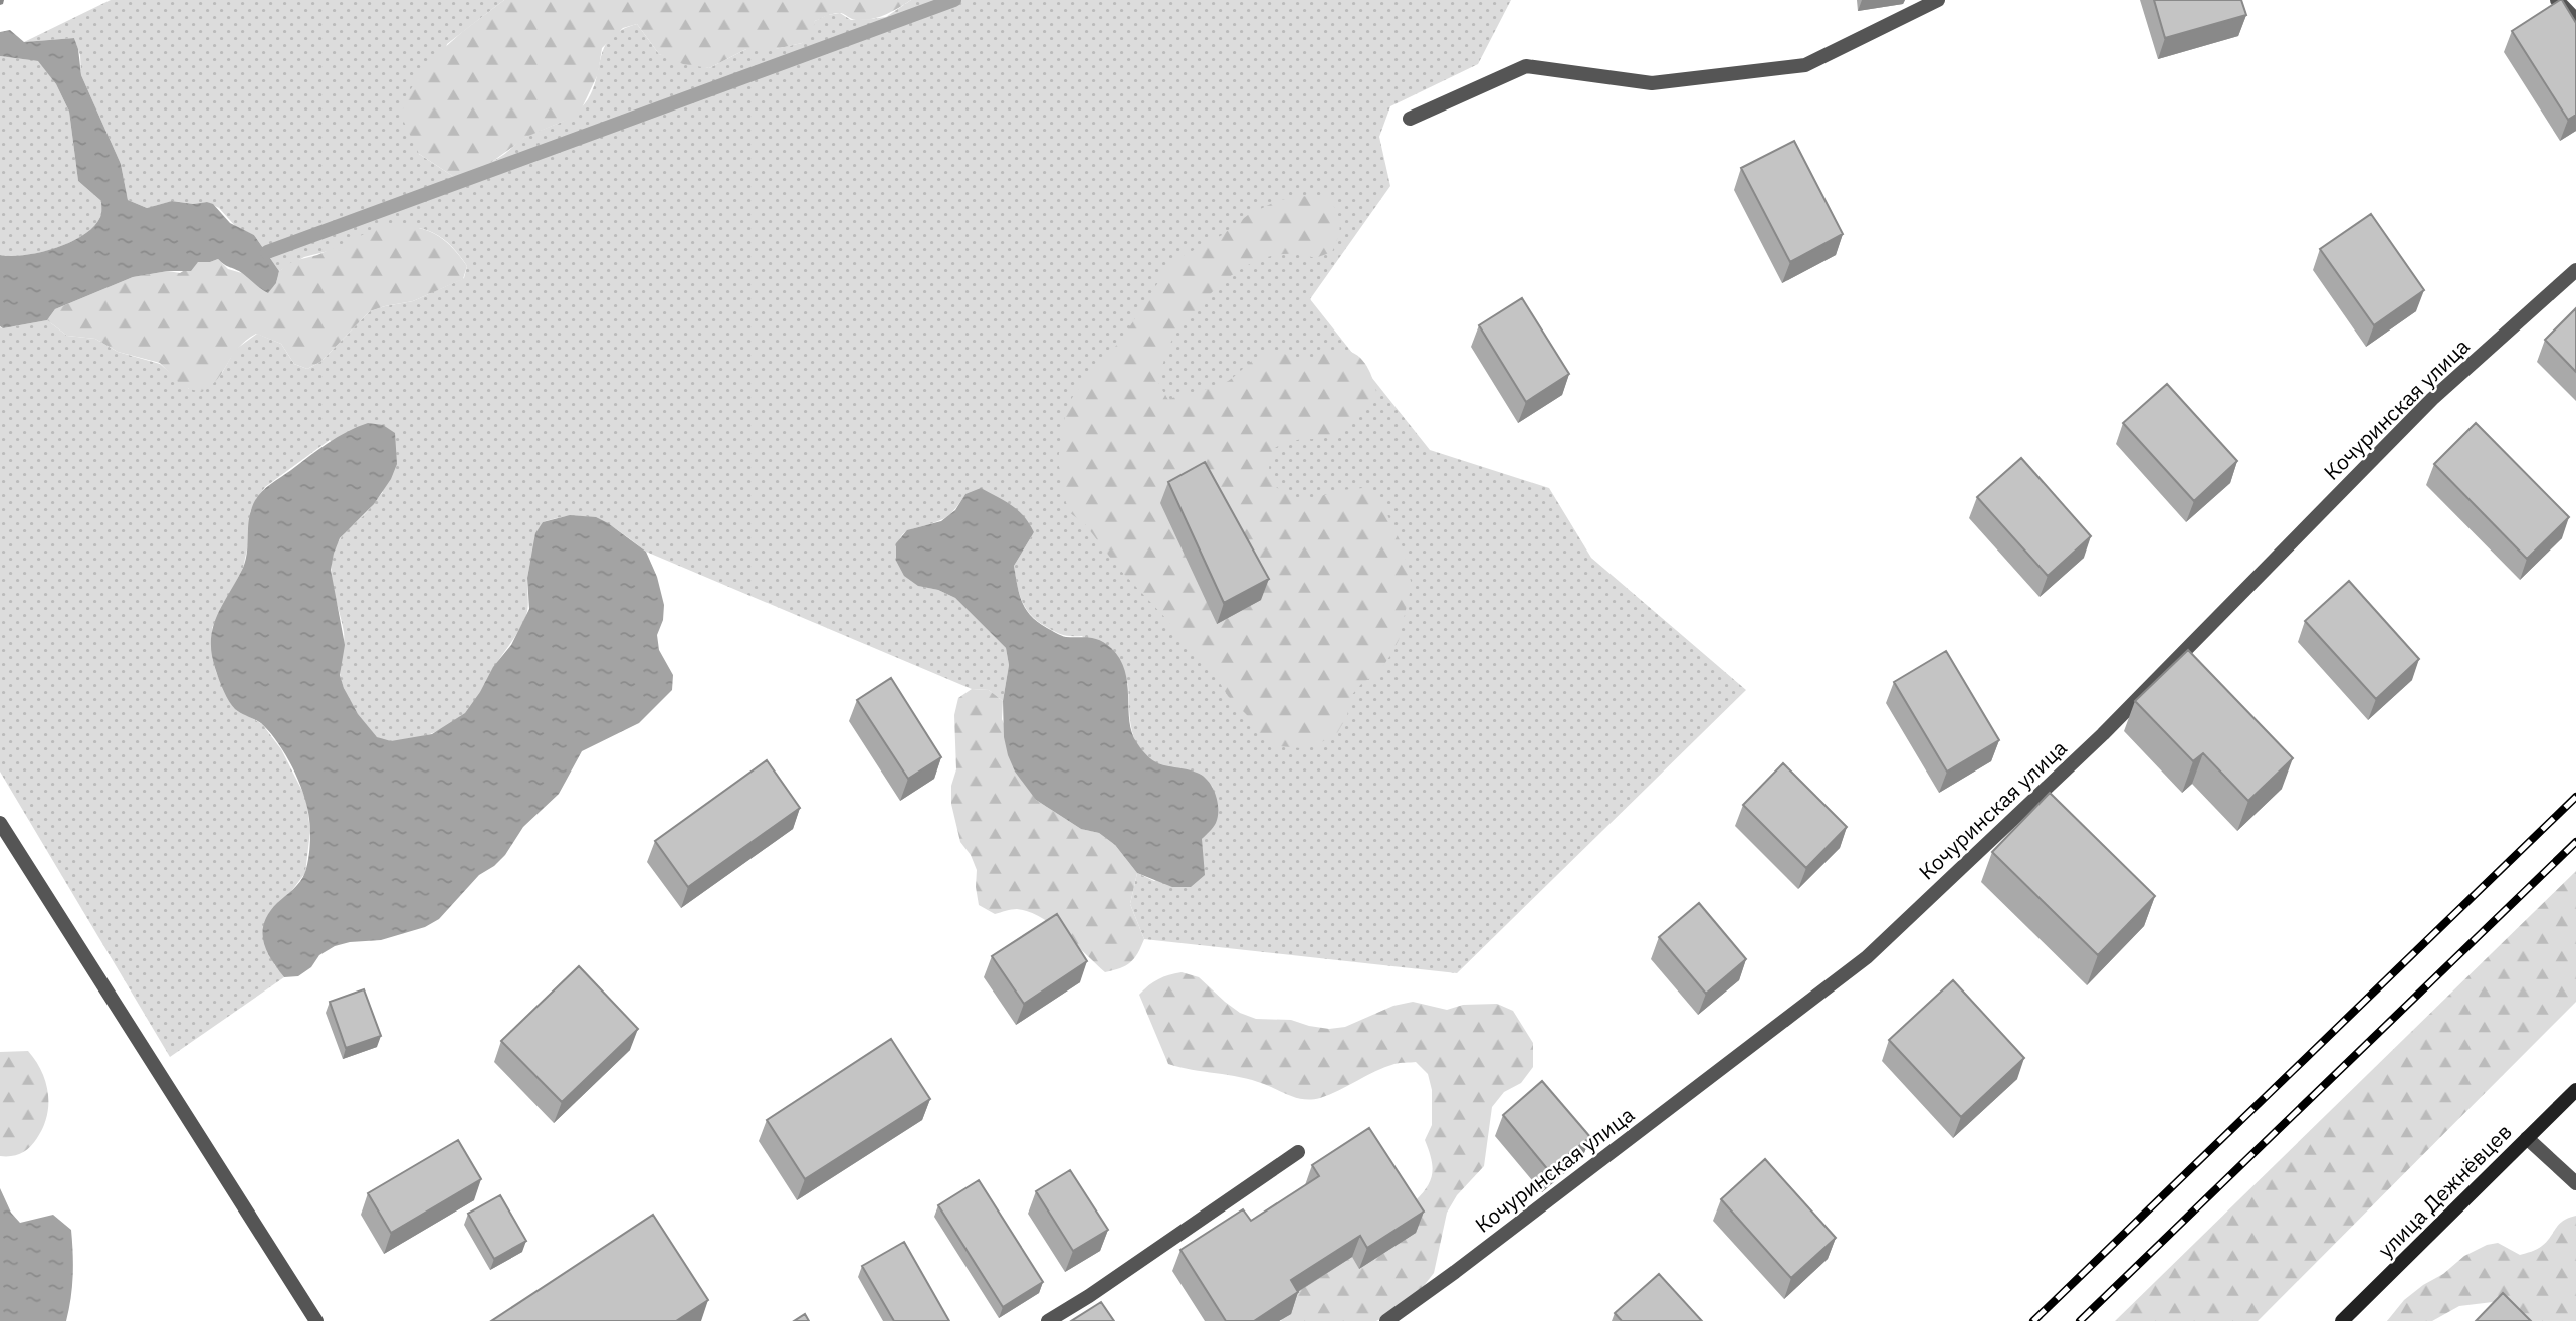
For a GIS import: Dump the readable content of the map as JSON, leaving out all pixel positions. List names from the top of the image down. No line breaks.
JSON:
{"streets":{"main road":["улица Дежнёвцев"],"street":["Кочуринская улица"]}}
